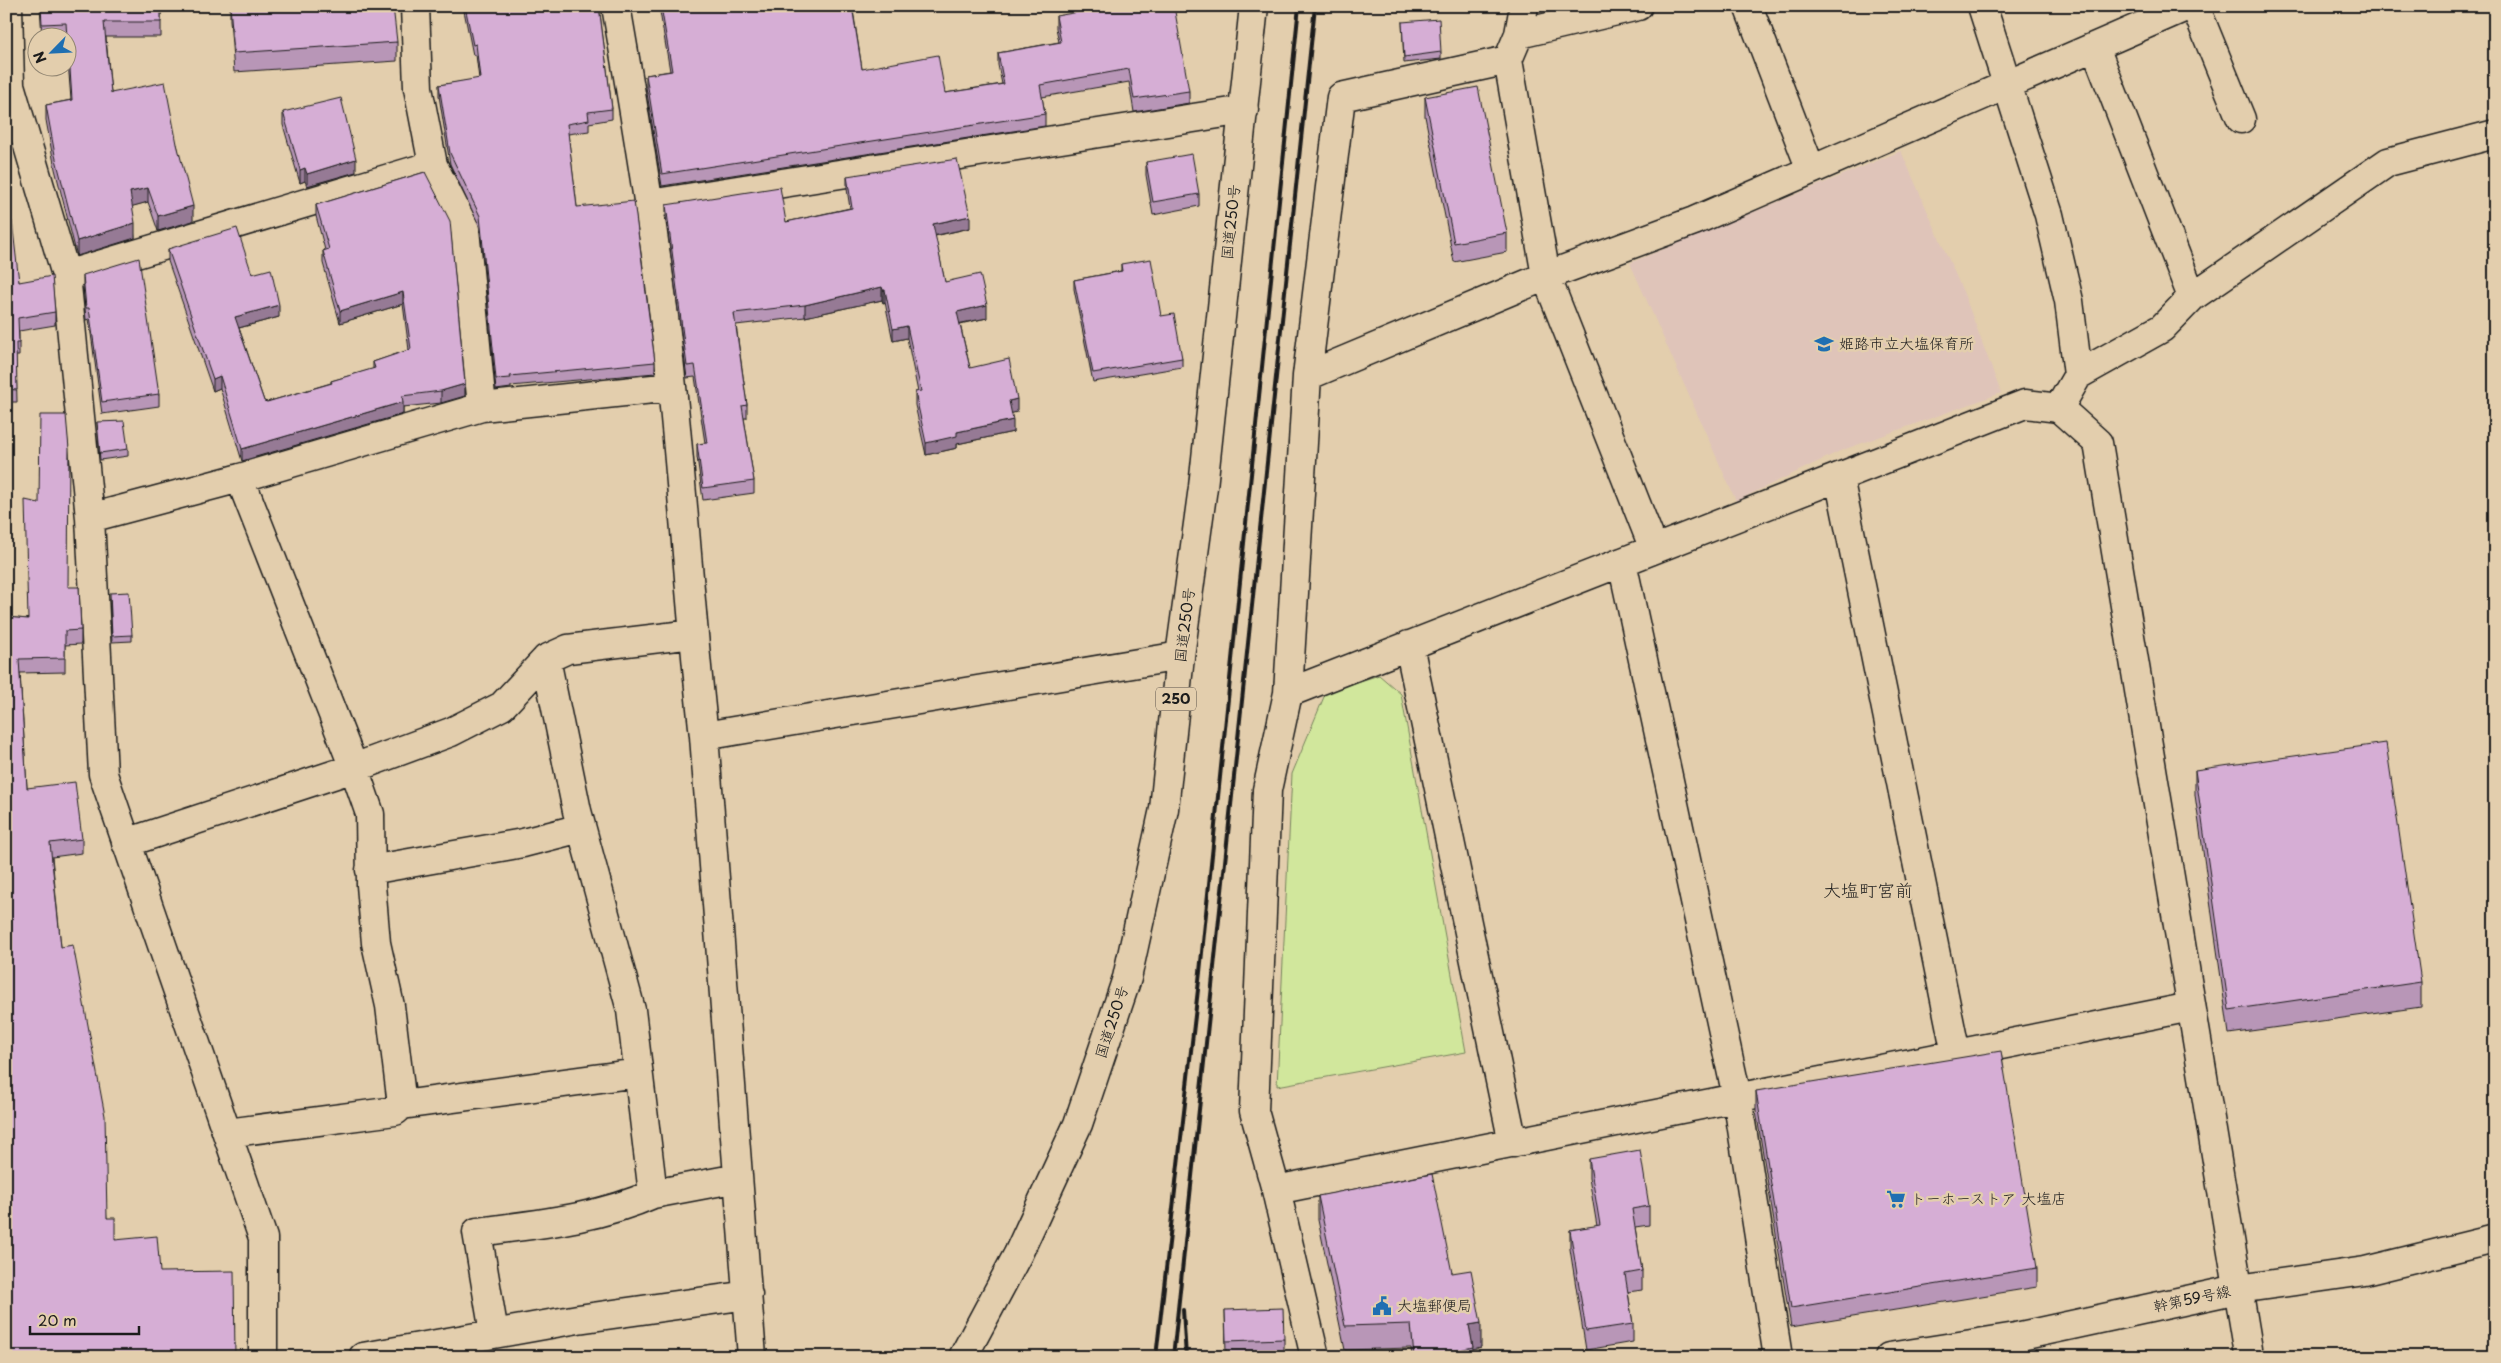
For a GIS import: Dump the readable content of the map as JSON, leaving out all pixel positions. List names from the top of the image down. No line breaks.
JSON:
{"streets":{"main road":["国道250号","250","幹第59号線"]},"districts":["大塩町宮前"],"places":{"school or university":["姫路市立大塩保育所"],"supermarket":["トーホーストア 大塩店"],"public building":["大塩郵便局"]},"scale_bar":"20 m","north":"bottom left"}
